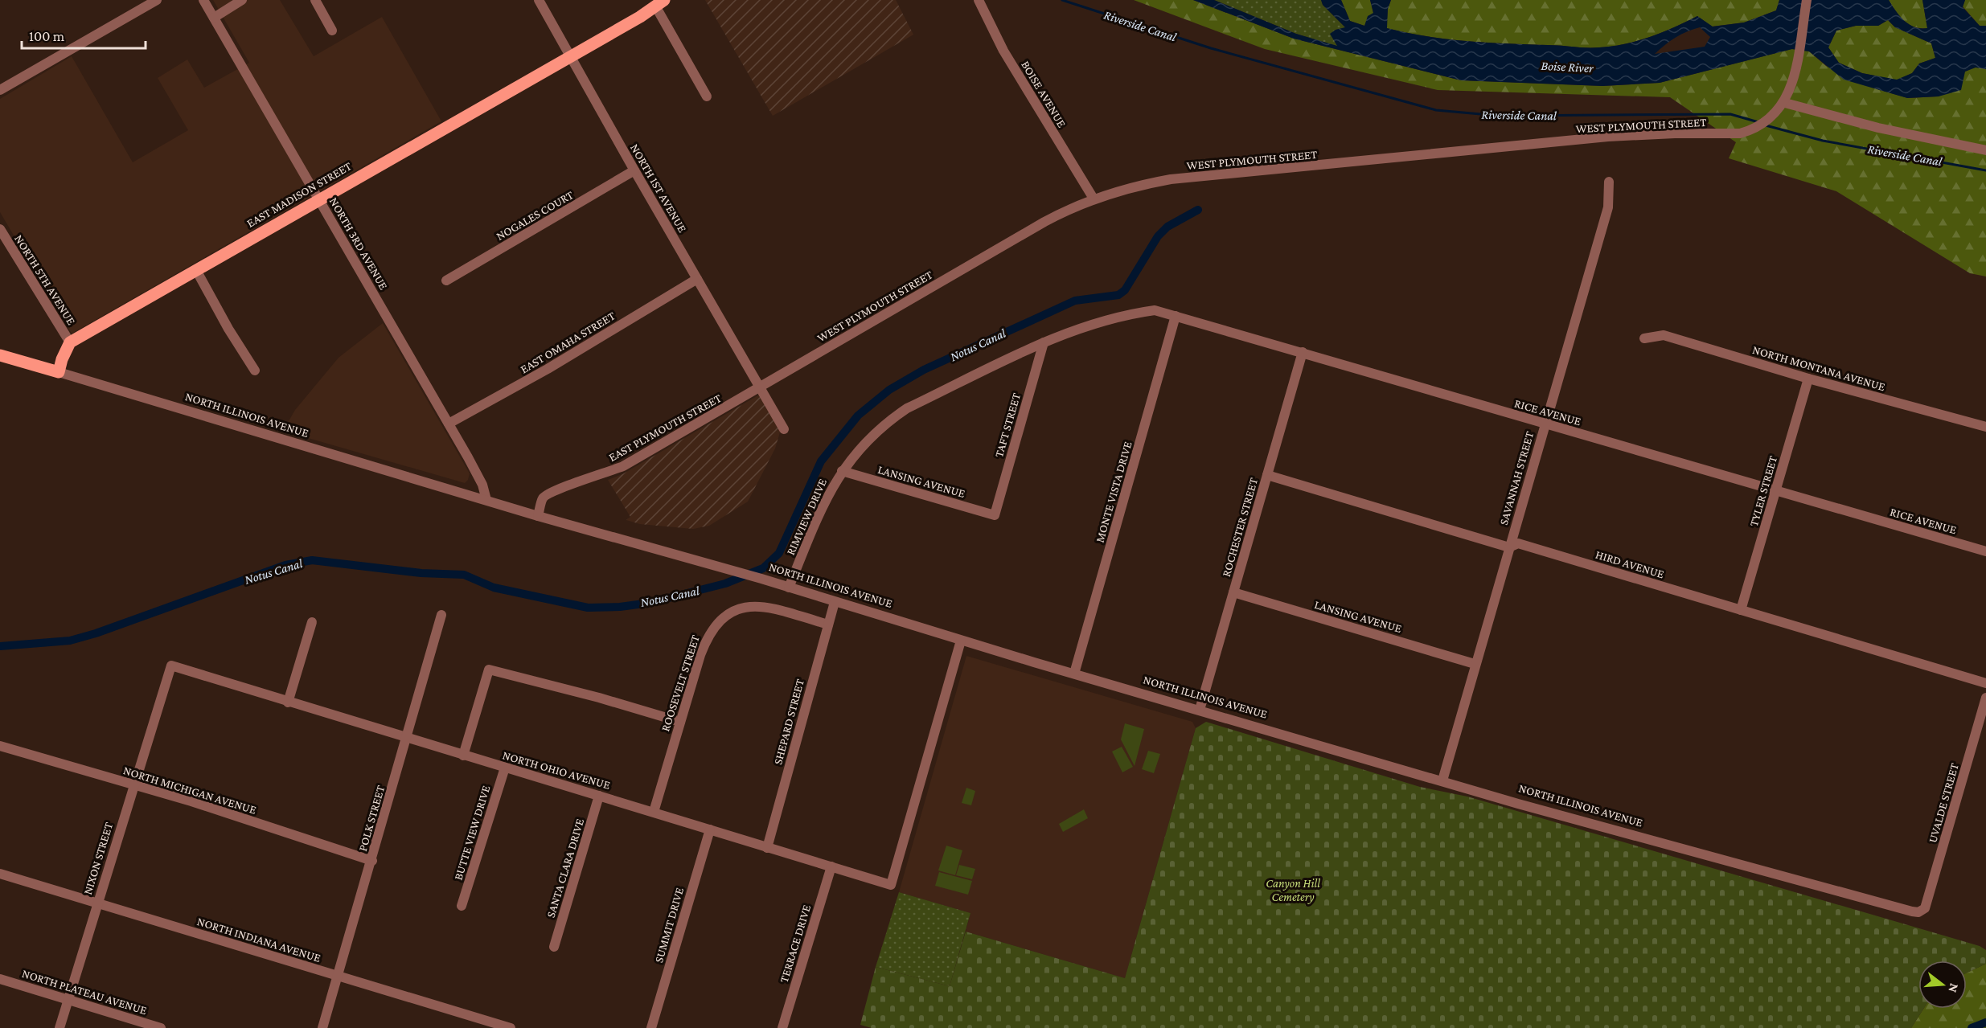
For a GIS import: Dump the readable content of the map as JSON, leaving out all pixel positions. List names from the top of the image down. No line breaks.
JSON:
{"streets":{"main road":["EAST MADISON STREET","NORTH ILLINOIS AVENUE"],"street":["BOISE AVENUE","WEST PLYMOUTH STREET","NORTH 1ST AVENUE","NOGALES COURT","NORTH 3RD AVENUE","NORTH 5TH AVENUE","EAST OMAHA STREET","NORTH MONTANA AVENUE","RICE AVENUE","TAFT STREET","EAST PLYMOUTH STREET","SAVANNAH STREET","LANSING AVENUE","TYLER STREET","MONTE VISTA DRIVE","RIMVIEW DRIVE","ROCHESTER STREET","HIRD AVENUE","ROOSEVELT STREET","SHEPARD STREET","NORTH OHIO AVENUE","NORTH MICHIGAN AVENUE","UVALDE STREET","POLK STREET","BUTTE VIEW DRIVE","NIXON STREET","SANTA CLARA DRIVE","SUMMIT DRIVE","NORTH INDIANA AVENUE","TERRACE DRIVE","NORTH PLATEAU AVENUE"]},"crossings":[["BOISE AVENUE","WEST PLYMOUTH STREET"],["WEST PLYMOUTH STREET","NORTH 1ST AVENUE"],["WEST PLYMOUTH STREET","EAST PLYMOUTH STREET"],["NORTH 1ST AVENUE","EAST MADISON STREET"],["NORTH 1ST AVENUE","NOGALES COURT"],["NORTH 1ST AVENUE","EAST OMAHA STREET"],["NORTH 1ST AVENUE","EAST PLYMOUTH STREET"],["EAST MADISON STREET","NORTH 3RD AVENUE"],["EAST MADISON STREET","NORTH 5TH AVENUE"],["NORTH 3RD AVENUE","EAST OMAHA STREET"],["NORTH MONTANA AVENUE","TYLER STREET"],["RICE AVENUE","SAVANNAH STREET"],["RICE AVENUE","TYLER STREET"],["RICE AVENUE","MONTE VISTA DRIVE"],["RICE AVENUE","RIMVIEW DRIVE"],["RICE AVENUE","ROCHESTER STREET"],["NORTH ILLINOIS AVENUE","EAST PLYMOUTH STREET"],["NORTH ILLINOIS AVENUE","SAVANNAH STREET"],["NORTH ILLINOIS AVENUE","MONTE VISTA DRIVE"],["NORTH ILLINOIS AVENUE","RIMVIEW DRIVE"],["NORTH ILLINOIS AVENUE","ROCHESTER STREET"],["NORTH ILLINOIS AVENUE","SHEPARD STREET"],["NORTH ILLINOIS AVENUE","NORTH OHIO AVENUE"],["NORTH ILLINOIS AVENUE","UVALDE STREET"],["TAFT STREET","LANSING AVENUE"],["TAFT STREET","RIMVIEW DRIVE"],["SAVANNAH STREET","LANSING AVENUE"],["SAVANNAH STREET","HIRD AVENUE"],["LANSING AVENUE","RIMVIEW DRIVE"],["LANSING AVENUE","ROCHESTER STREET"],["TYLER STREET","HIRD AVENUE"],["ROCHESTER STREET","HIRD AVENUE"],["ROOSEVELT STREET","SHEPARD STREET"],["ROOSEVELT STREET","NORTH OHIO AVENUE"],["SHEPARD STREET","NORTH OHIO AVENUE"],["NORTH OHIO AVENUE","POLK STREET"],["NORTH OHIO AVENUE","BUTTE VIEW DRIVE"],["NORTH OHIO AVENUE","NIXON STREET"],["NORTH OHIO AVENUE","SANTA CLARA DRIVE"],["NORTH OHIO AVENUE","SUMMIT DRIVE"],["NORTH OHIO AVENUE","TERRACE DRIVE"],["NORTH MICHIGAN AVENUE","POLK STREET"],["NORTH MICHIGAN AVENUE","NIXON STREET"],["POLK STREET","NORTH INDIANA AVENUE"],["NIXON STREET","NORTH INDIANA AVENUE"],["NIXON STREET","NORTH PLATEAU AVENUE"]],"water":["Riverside Canal","Boise River","Notus Canal"],"parks":["Canyon Hill Cemetery"],"scale_bar":"100 m","north":"right"}
